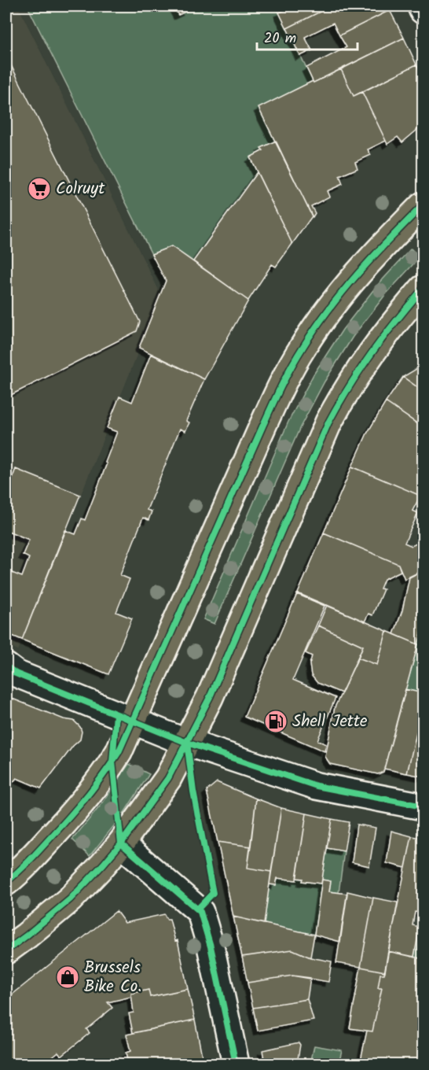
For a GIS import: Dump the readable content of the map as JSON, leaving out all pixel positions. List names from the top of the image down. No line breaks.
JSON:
{"places":{"supermarket":["Colruyt"],"fuel station":["Shell Jette"],"shop":["Brussels Bike Co."]},"scale_bar":"20 m"}
